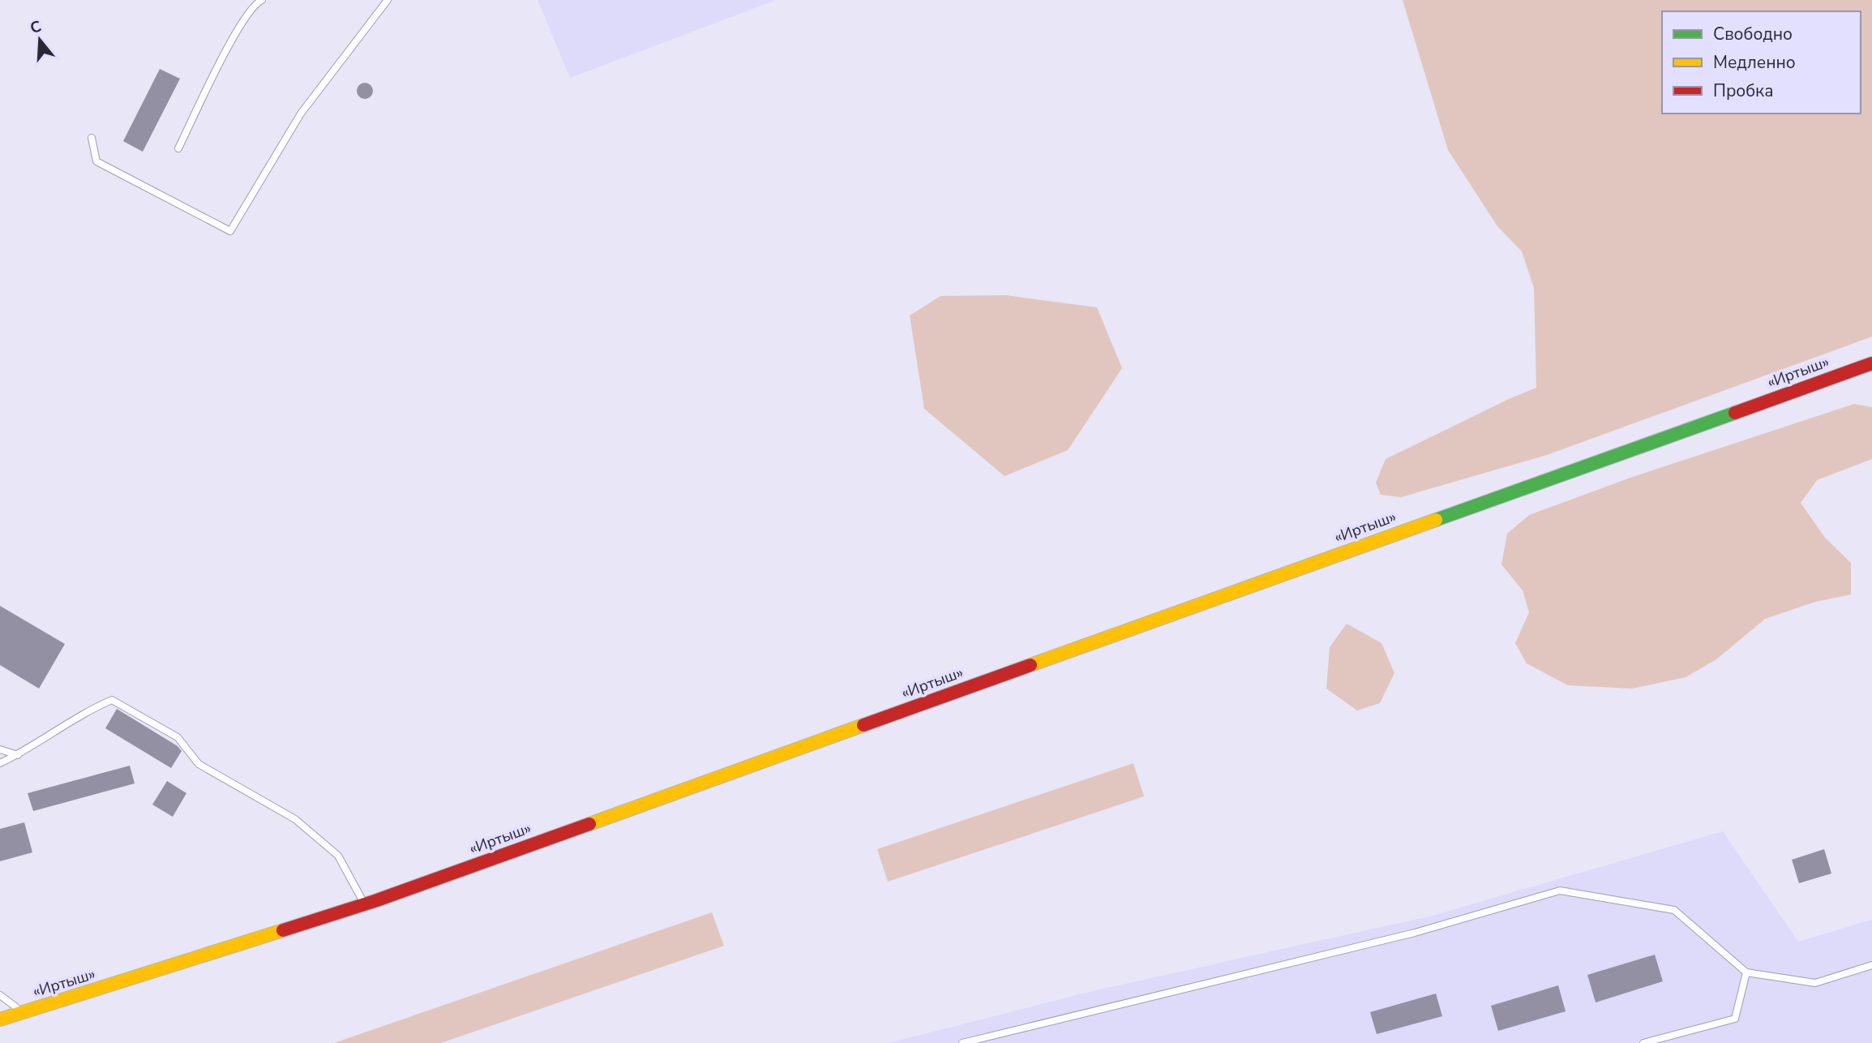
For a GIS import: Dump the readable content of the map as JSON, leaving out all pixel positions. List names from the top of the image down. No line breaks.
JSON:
{"streets":{"highway":["«Иртыш»"]},"legend":["Свободно","Медленно","Пробка"],"north":"top"}
